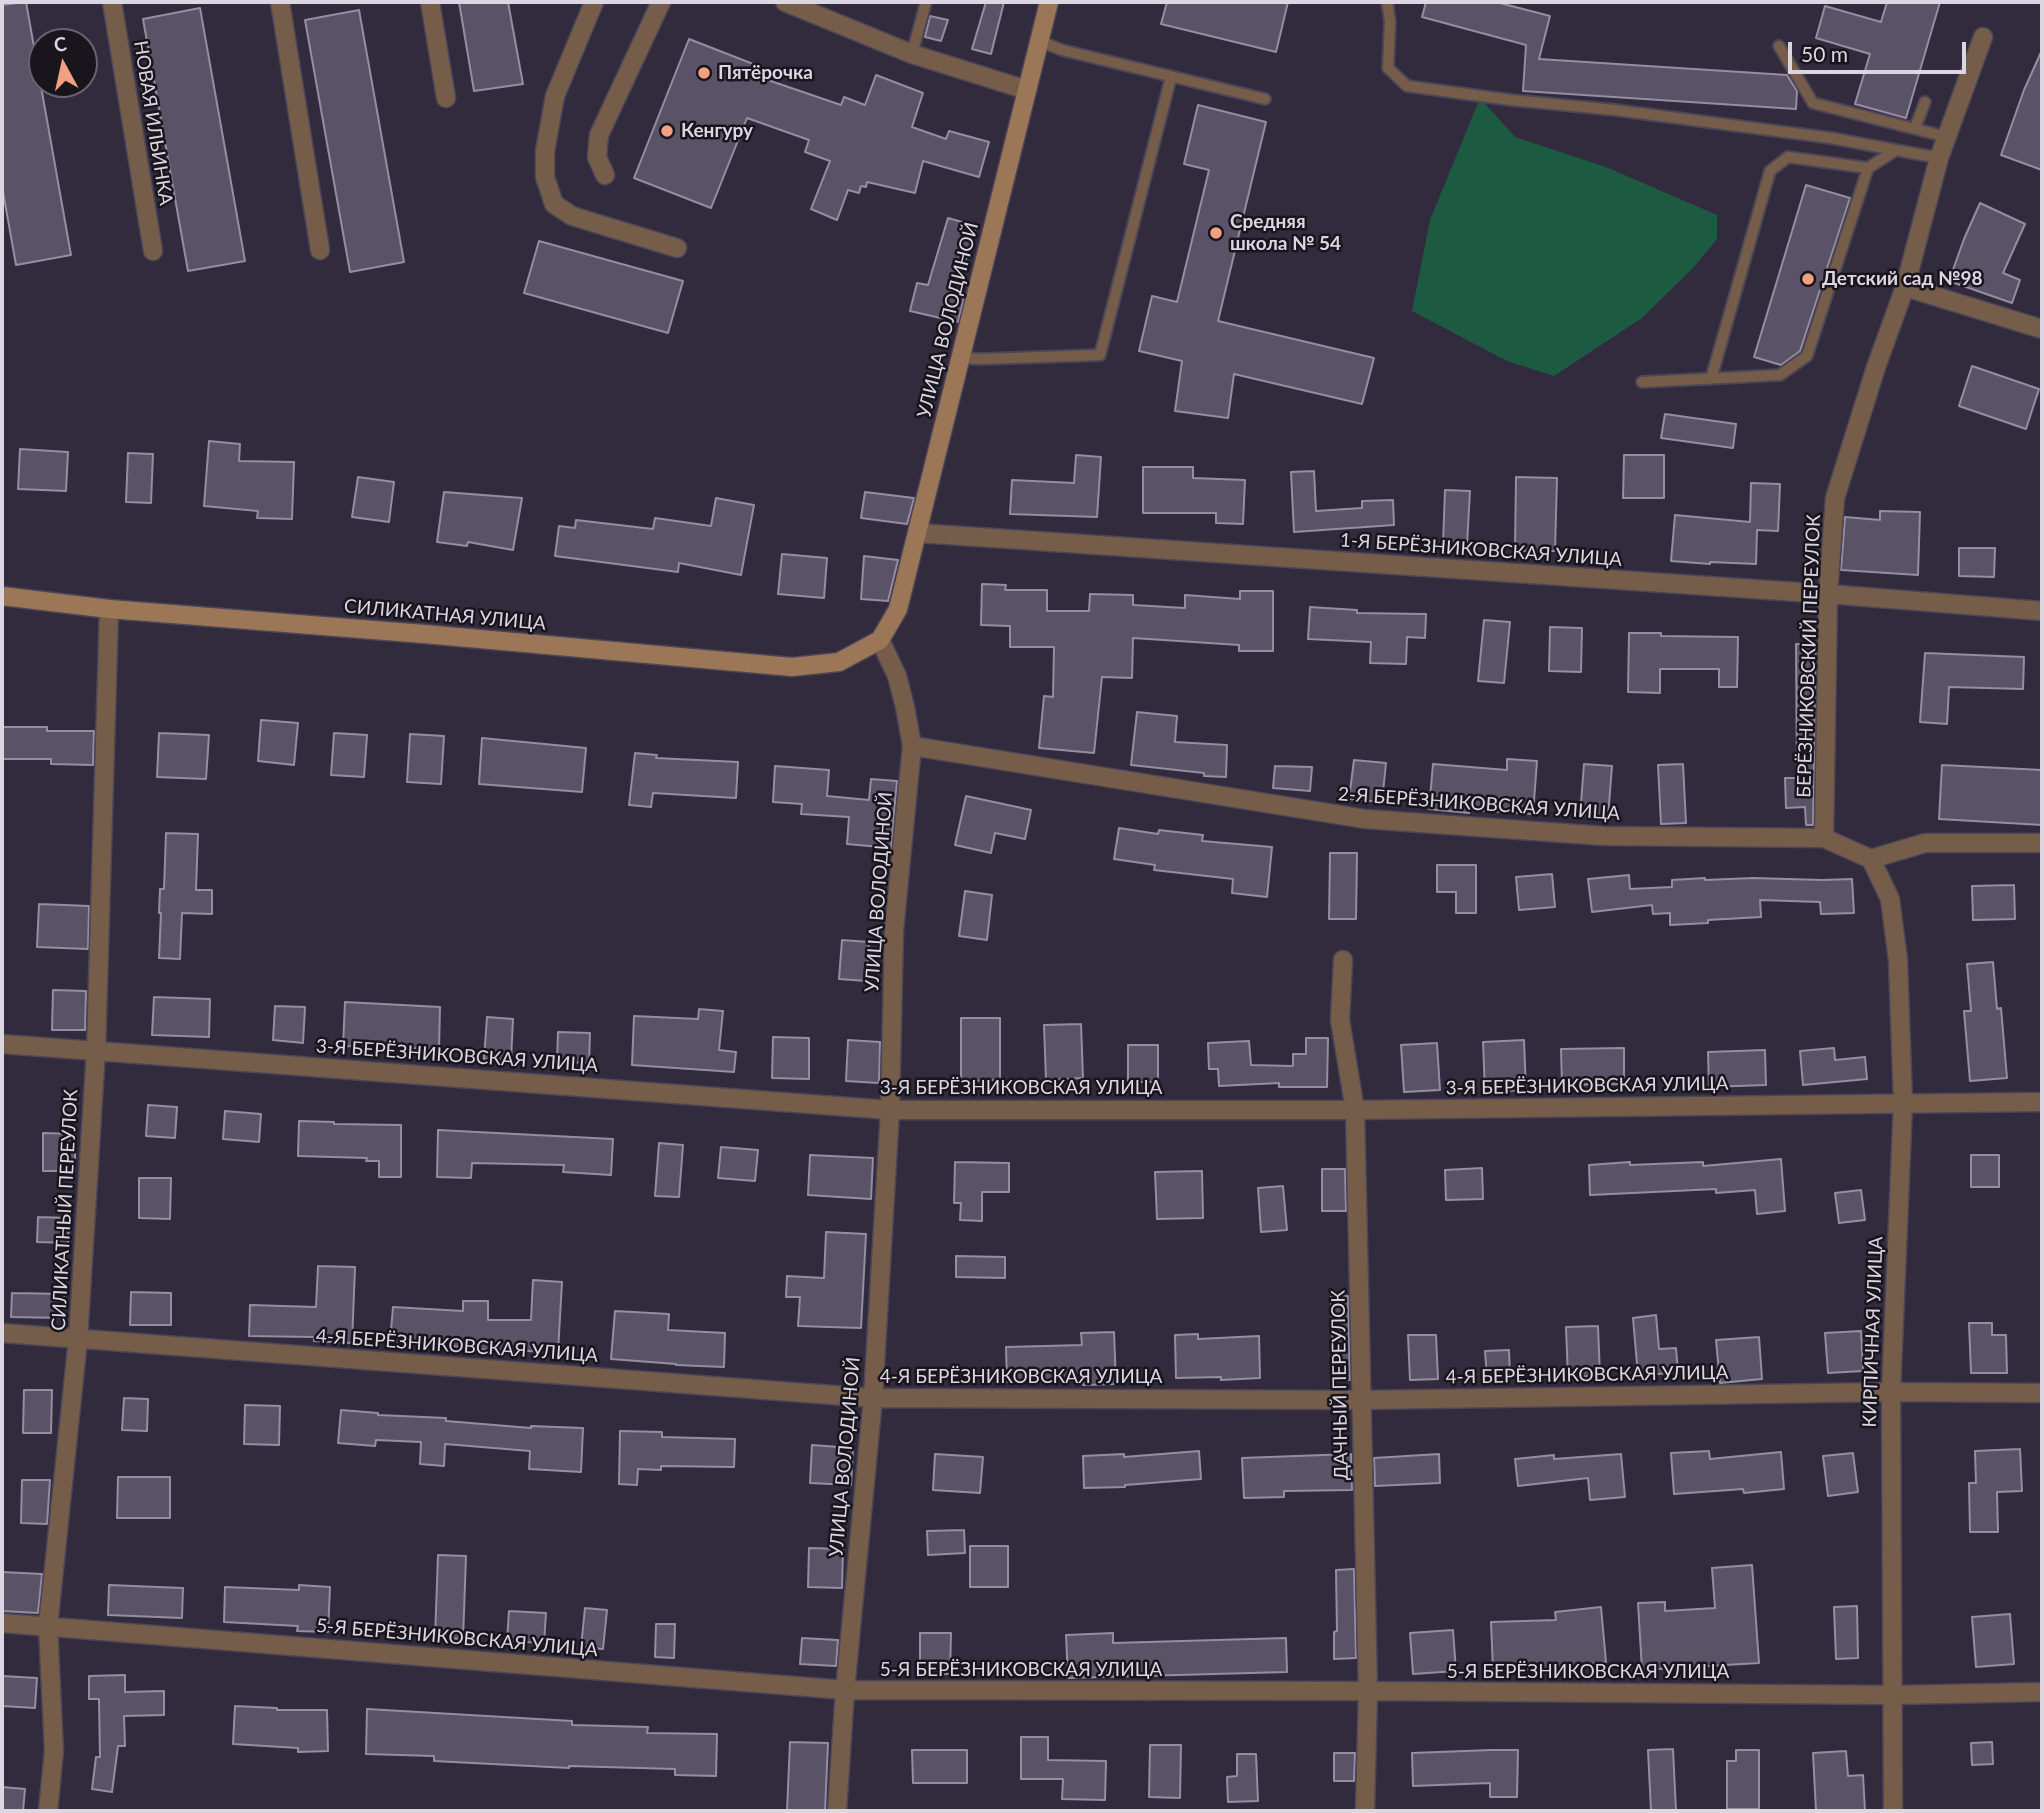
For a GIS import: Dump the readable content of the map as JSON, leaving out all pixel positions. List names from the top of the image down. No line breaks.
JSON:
{"streets":{"street":["НОВАЯ ИЛЬИНКА","УЛИЦА ВОЛОДИНОЙ","1-Я БЕРЁЗНИКОВСКАЯ УЛИЦА","СИЛИКАТНАЯ УЛИЦА","БЕРЁЗНИКОВСКИЙ ПЕРЕУЛОК","2-Я БЕРЁЗНИКОВСКАЯ УЛИЦА","3-Я БЕРЁЗНИКОВСКАЯ УЛИЦА","СИЛИКАТНЫЙ ПЕРЕУЛОК","КИРПИЧНАЯ УЛИЦА","4-Я БЕРЁЗНИКОВСКАЯ УЛИЦА","ДАЧНЫЙ ПЕРЕУЛОК","5-Я БЕРЁЗНИКОВСКАЯ УЛИЦА"]},"crossings":[["УЛИЦА ВОЛОДИНОЙ","1-Я БЕРЁЗНИКОВСКАЯ УЛИЦА"],["УЛИЦА ВОЛОДИНОЙ","СИЛИКАТНАЯ УЛИЦА"],["УЛИЦА ВОЛОДИНОЙ","2-Я БЕРЁЗНИКОВСКАЯ УЛИЦА"],["УЛИЦА ВОЛОДИНОЙ","3-Я БЕРЁЗНИКОВСКАЯ УЛИЦА"],["УЛИЦА ВОЛОДИНОЙ","4-Я БЕРЁЗНИКОВСКАЯ УЛИЦА"],["УЛИЦА ВОЛОДИНОЙ","5-Я БЕРЁЗНИКОВСКАЯ УЛИЦА"],["1-Я БЕРЁЗНИКОВСКАЯ УЛИЦА","БЕРЁЗНИКОВСКИЙ ПЕРЕУЛОК"],["СИЛИКАТНАЯ УЛИЦА","СИЛИКАТНЫЙ ПЕРЕУЛОК"],["БЕРЁЗНИКОВСКИЙ ПЕРЕУЛОК","2-Я БЕРЁЗНИКОВСКАЯ УЛИЦА"],["2-Я БЕРЁЗНИКОВСКАЯ УЛИЦА","КИРПИЧНАЯ УЛИЦА"],["3-Я БЕРЁЗНИКОВСКАЯ УЛИЦА","СИЛИКАТНЫЙ ПЕРЕУЛОК"],["3-Я БЕРЁЗНИКОВСКАЯ УЛИЦА","КИРПИЧНАЯ УЛИЦА"],["3-Я БЕРЁЗНИКОВСКАЯ УЛИЦА","ДАЧНЫЙ ПЕРЕУЛОК"],["СИЛИКАТНЫЙ ПЕРЕУЛОК","4-Я БЕРЁЗНИКОВСКАЯ УЛИЦА"],["СИЛИКАТНЫЙ ПЕРЕУЛОК","5-Я БЕРЁЗНИКОВСКАЯ УЛИЦА"],["КИРПИЧНАЯ УЛИЦА","4-Я БЕРЁЗНИКОВСКАЯ УЛИЦА"],["КИРПИЧНАЯ УЛИЦА","5-Я БЕРЁЗНИКОВСКАЯ УЛИЦА"],["4-Я БЕРЁЗНИКОВСКАЯ УЛИЦА","ДАЧНЫЙ ПЕРЕУЛОК"],["ДАЧНЫЙ ПЕРЕУЛОК","5-Я БЕРЁЗНИКОВСКАЯ УЛИЦА"]],"places":["Пятёрочка","Кенгуру","Средняя школа № 54","Детский сад №98"],"scale_bar":"50 m","north":"top"}
